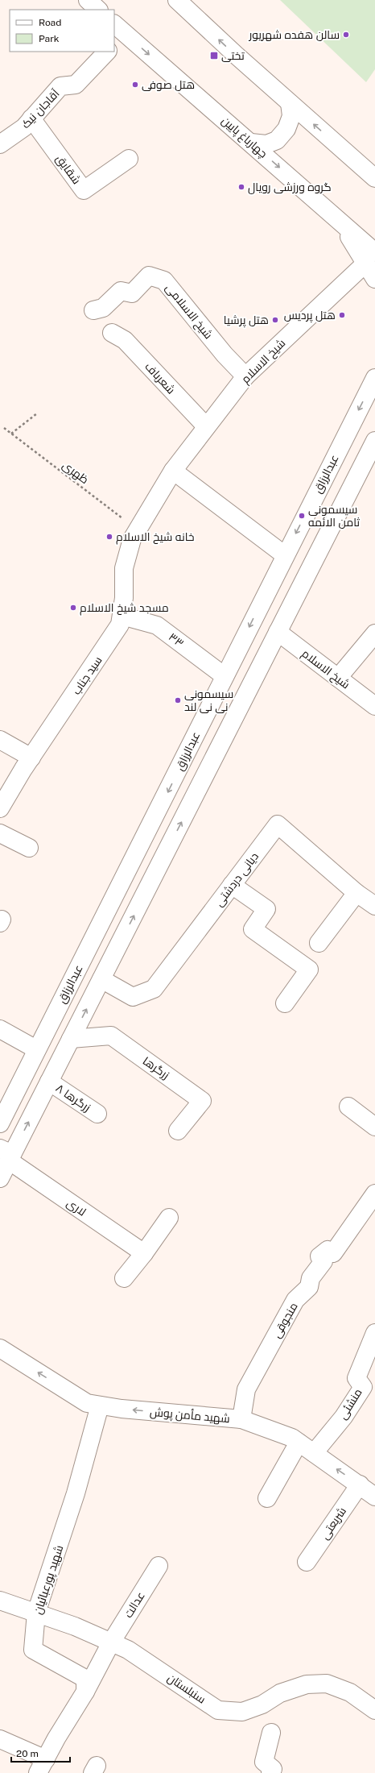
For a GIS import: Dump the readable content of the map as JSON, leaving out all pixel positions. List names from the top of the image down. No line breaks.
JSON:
{"streets":{"street":["آقاجان نیک","چهارباغ پایین","شقایق","شیخ الاسلامی","شیخ الاسلام","شعرباف","عبدالرزاق","۳۳","سید جناب","دیانی دردشتی","زرگرها","زرگرها ۸","لاری","منجوقی","منشئی","شهید مأمن پوش","شریعتی","شهید پورعبائیان","عدالت","سنبلستان"],"path":["ظهری"]},"crossings":[["آقاجان نیک","شقایق"],["چهارباغ پایین","شیخ الاسلام"],["شیخ الاسلامی","شیخ الاسلام"],["شیخ الاسلام","شعرباف"],["شیخ الاسلام","ظهری"],["شیخ الاسلام","سید جناب"],["ظهری","سید جناب"],["عبدالرزاق","۳۳"],["۳۳","سید جناب"],["منجوقی","شهید مأمن پوش"],["منشئی","شهید مأمن پوش"],["شهید مأمن پوش","شریعتی"],["شهید مأمن پوش","شهید پورعبائیان"],["شهید پورعبائیان","عدالت"],["شهید پورعبائیان","سنبلستان"],["عدالت","سنبلستان"]],"one_way":["شهید مأمن پوش"],"places":{"other":["سالن هفده شهریور","هتل صوفی","گروه ورزشی رویال","هتل پردیس","هتل پرشیا","سیسمونی ثامن الائمه","خانه شیخ الاسلام","مسجد شیخ الاسلام","سیسمونی نی نی لند"],"transit":["تختی"]},"legend":["Road","Park"],"scale_bar":"20 m"}
